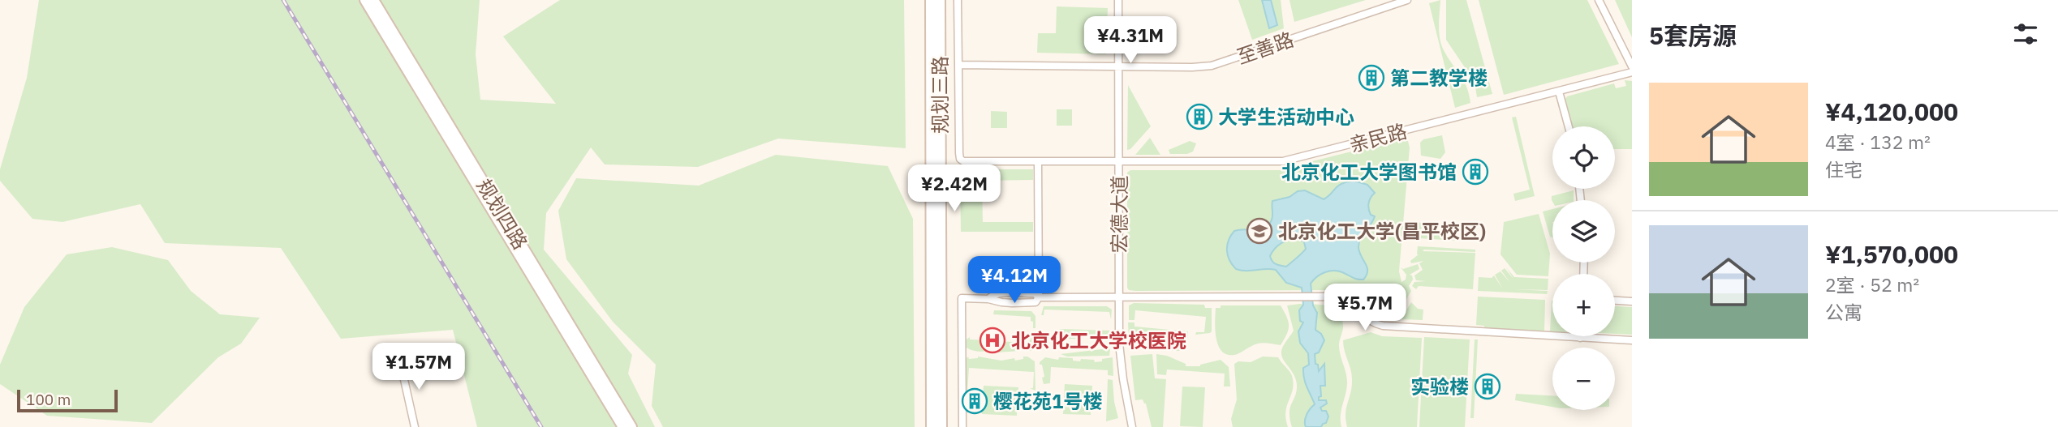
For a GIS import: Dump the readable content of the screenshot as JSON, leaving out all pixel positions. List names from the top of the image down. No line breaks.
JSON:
{"streets":{"main road":["规划三路","规划四路"],"street":["至善路","亲民路","宏德大道"]},"crossings":[["至善路","亲民路"],["至善路","宏德大道"],["亲民路","宏德大道"]],"places":{"building":["第二教学楼","大学生活动中心","北京化工大学图书馆","实验楼","樱花苑1号楼"],"school or university":["北京化工大学(昌平校区)"],"hospital":["北京化工大学校医院"]},"scale_bar":"100 m","page":{"heading":"5套房源","price":["¥4.31M","¥2.42M","¥4.12M","¥5.7M","¥1.57M"],"list":[{"name":"¥4,120,000","note":"4室 · 132 m² · 住宅"},{"name":"¥1,570,000","note":"2室 · 52 m² · 公寓"}],"map_buttons":["+","−"],"scale":"100 m"}}
